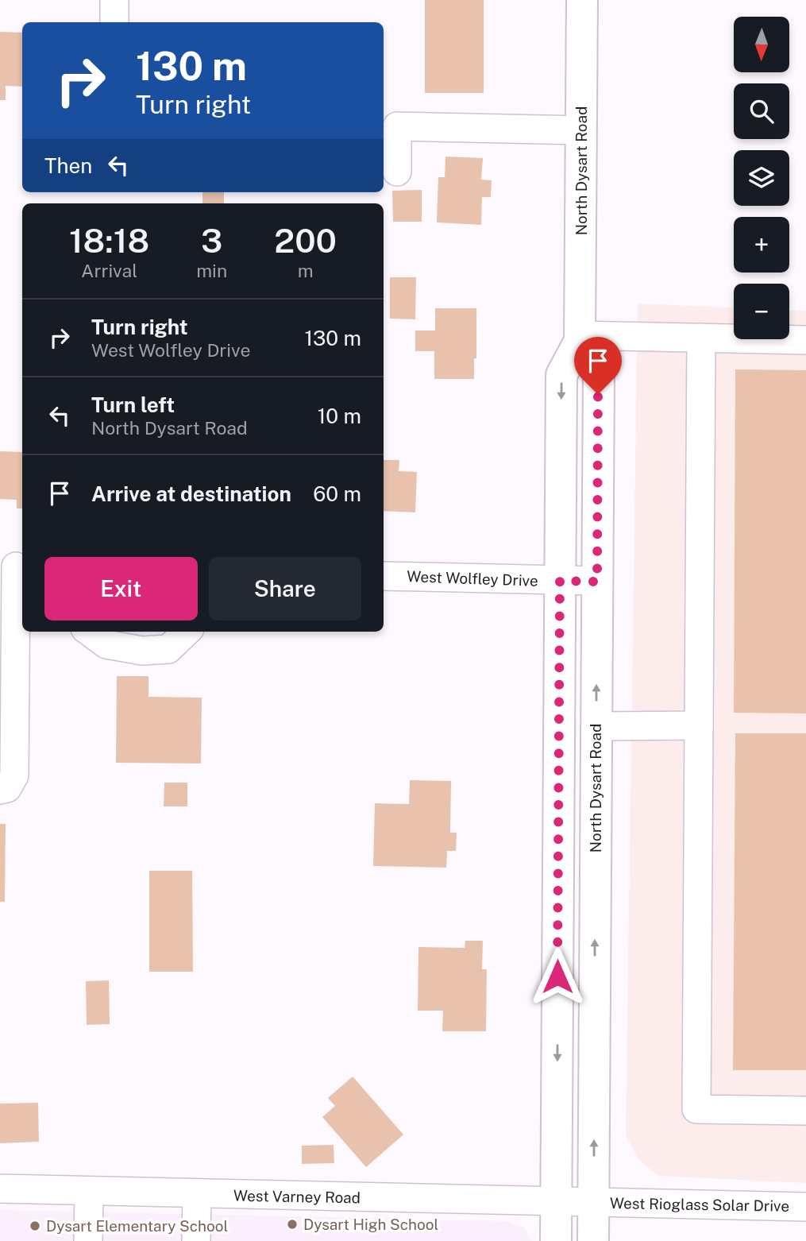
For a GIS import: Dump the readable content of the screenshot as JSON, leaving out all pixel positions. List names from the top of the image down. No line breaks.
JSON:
{"streets":{"main road":["North Dysart Road"],"street":["West Wolfley Drive","West Varney Road","West Rioglass Solar Drive"]},"crossings":[["North Dysart Road","West Wolfley Drive"],["North Dysart Road","West Varney Road"],["North Dysart Road","West Rioglass Solar Drive"],["West Varney Road","West Rioglass Solar Drive"]],"places":["Dysart High School","Dysart Elementary School"],"north":"bottom","page":{"map_buttons":["+","−"],"turn":["130 m","Turn right"],"then":"Then","eta":["18:18","Arrival","3","min","200","m"],"list":[{"name":"Turn right","note":"West Wolfley Drive","value":"130 m"},{"name":"Turn left","note":"North Dysart Road","value":"10 m"},{"name":"Arrive at destination","value":"60 m"}],"buttons":["Exit","Share"]}}
